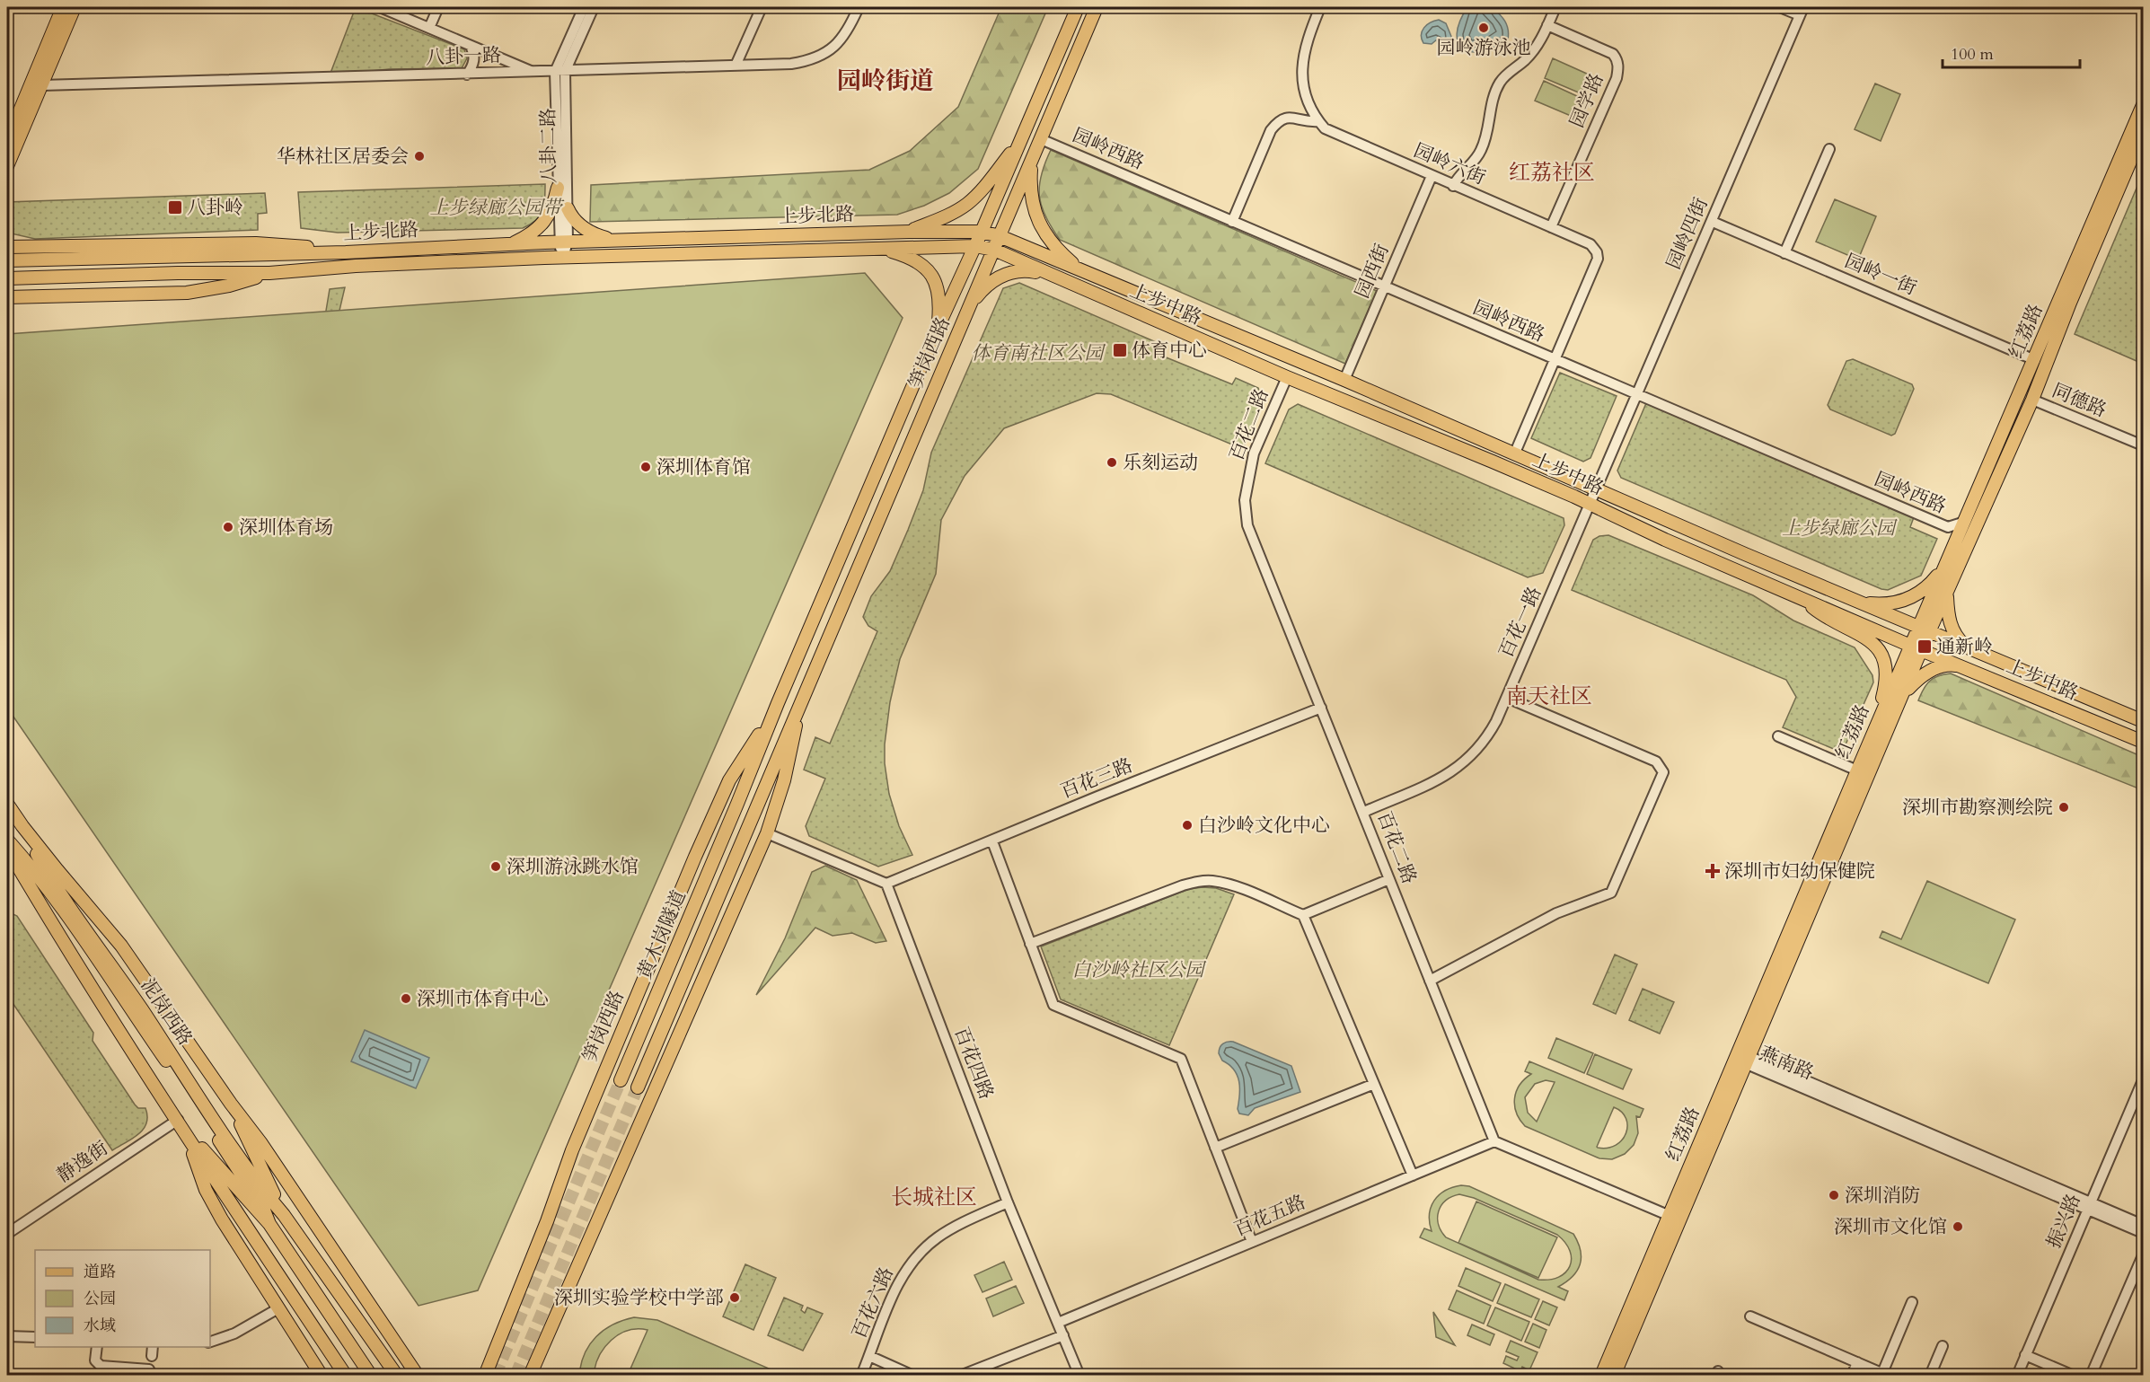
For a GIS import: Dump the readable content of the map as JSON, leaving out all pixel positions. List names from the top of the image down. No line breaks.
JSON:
{"streets":{"main road":["上步北路","上步中路","红荔路","笋岗西路","黄木岗隧道","泥岗西路"],"street":["八卦一路","园学路","八卦二路","园岭西路","园岭六街","园岭四街","园西街","园岭一街","同德路","百花二路","百花一路","百花三路","百花四路","燕南路","静逸街","百花五路","振兴路","百花六路"]},"crossings":[["八卦一路","八卦二路"],["园学路","园岭六街"],["八卦二路","上步北路"],["园岭西路","园岭六街"],["园岭西路","园岭四街"],["园岭西路","园西街"],["园岭西路","红荔路"],["园岭西路","笋岗西路"],["园岭六街","园西街"],["园岭六街","上步中路"],["上步北路","上步中路"],["上步北路","笋岗西路"],["园岭四街","园岭一街"],["园岭四街","上步中路"],["园岭四街","百花一路"],["园西街","上步中路"],["园岭一街","红荔路"],["上步中路","红荔路"],["上步中路","笋岗西路"],["上步中路","百花二路"],["上步中路","百花一路"],["红荔路","同德路"],["红荔路","燕南路"],["笋岗西路","黄木岗隧道"],["百花二路","百花一路"],["百花二路","百花三路"],["百花二路","百花五路"],["百花三路","百花四路"],["泥岗西路","静逸街"],["百花四路","百花五路"],["百花四路","百花六路"],["燕南路","振兴路"]],"districts":["园岭街道","红荔社区","南天社区","长城社区"],"parks":["上步绿廊公园带","体育南社区公园","上步绿廊公园","白沙岭社区公园"],"places":{"other":["园岭游泳池","华林社区居委会","乐刻运动","深圳体育馆","深圳体育场","深圳市勘察测绘院","白沙岭文化中心","深圳游泳跳水馆","深圳市体育中心","深圳消防","深圳市文化馆","深圳实验学校中学部"],"transit":["八卦岭","体育中心","通新岭"],"health":["深圳市妇幼保健院"]},"legend":["道路","公园","水域"],"scale_bar":"100 m"}
